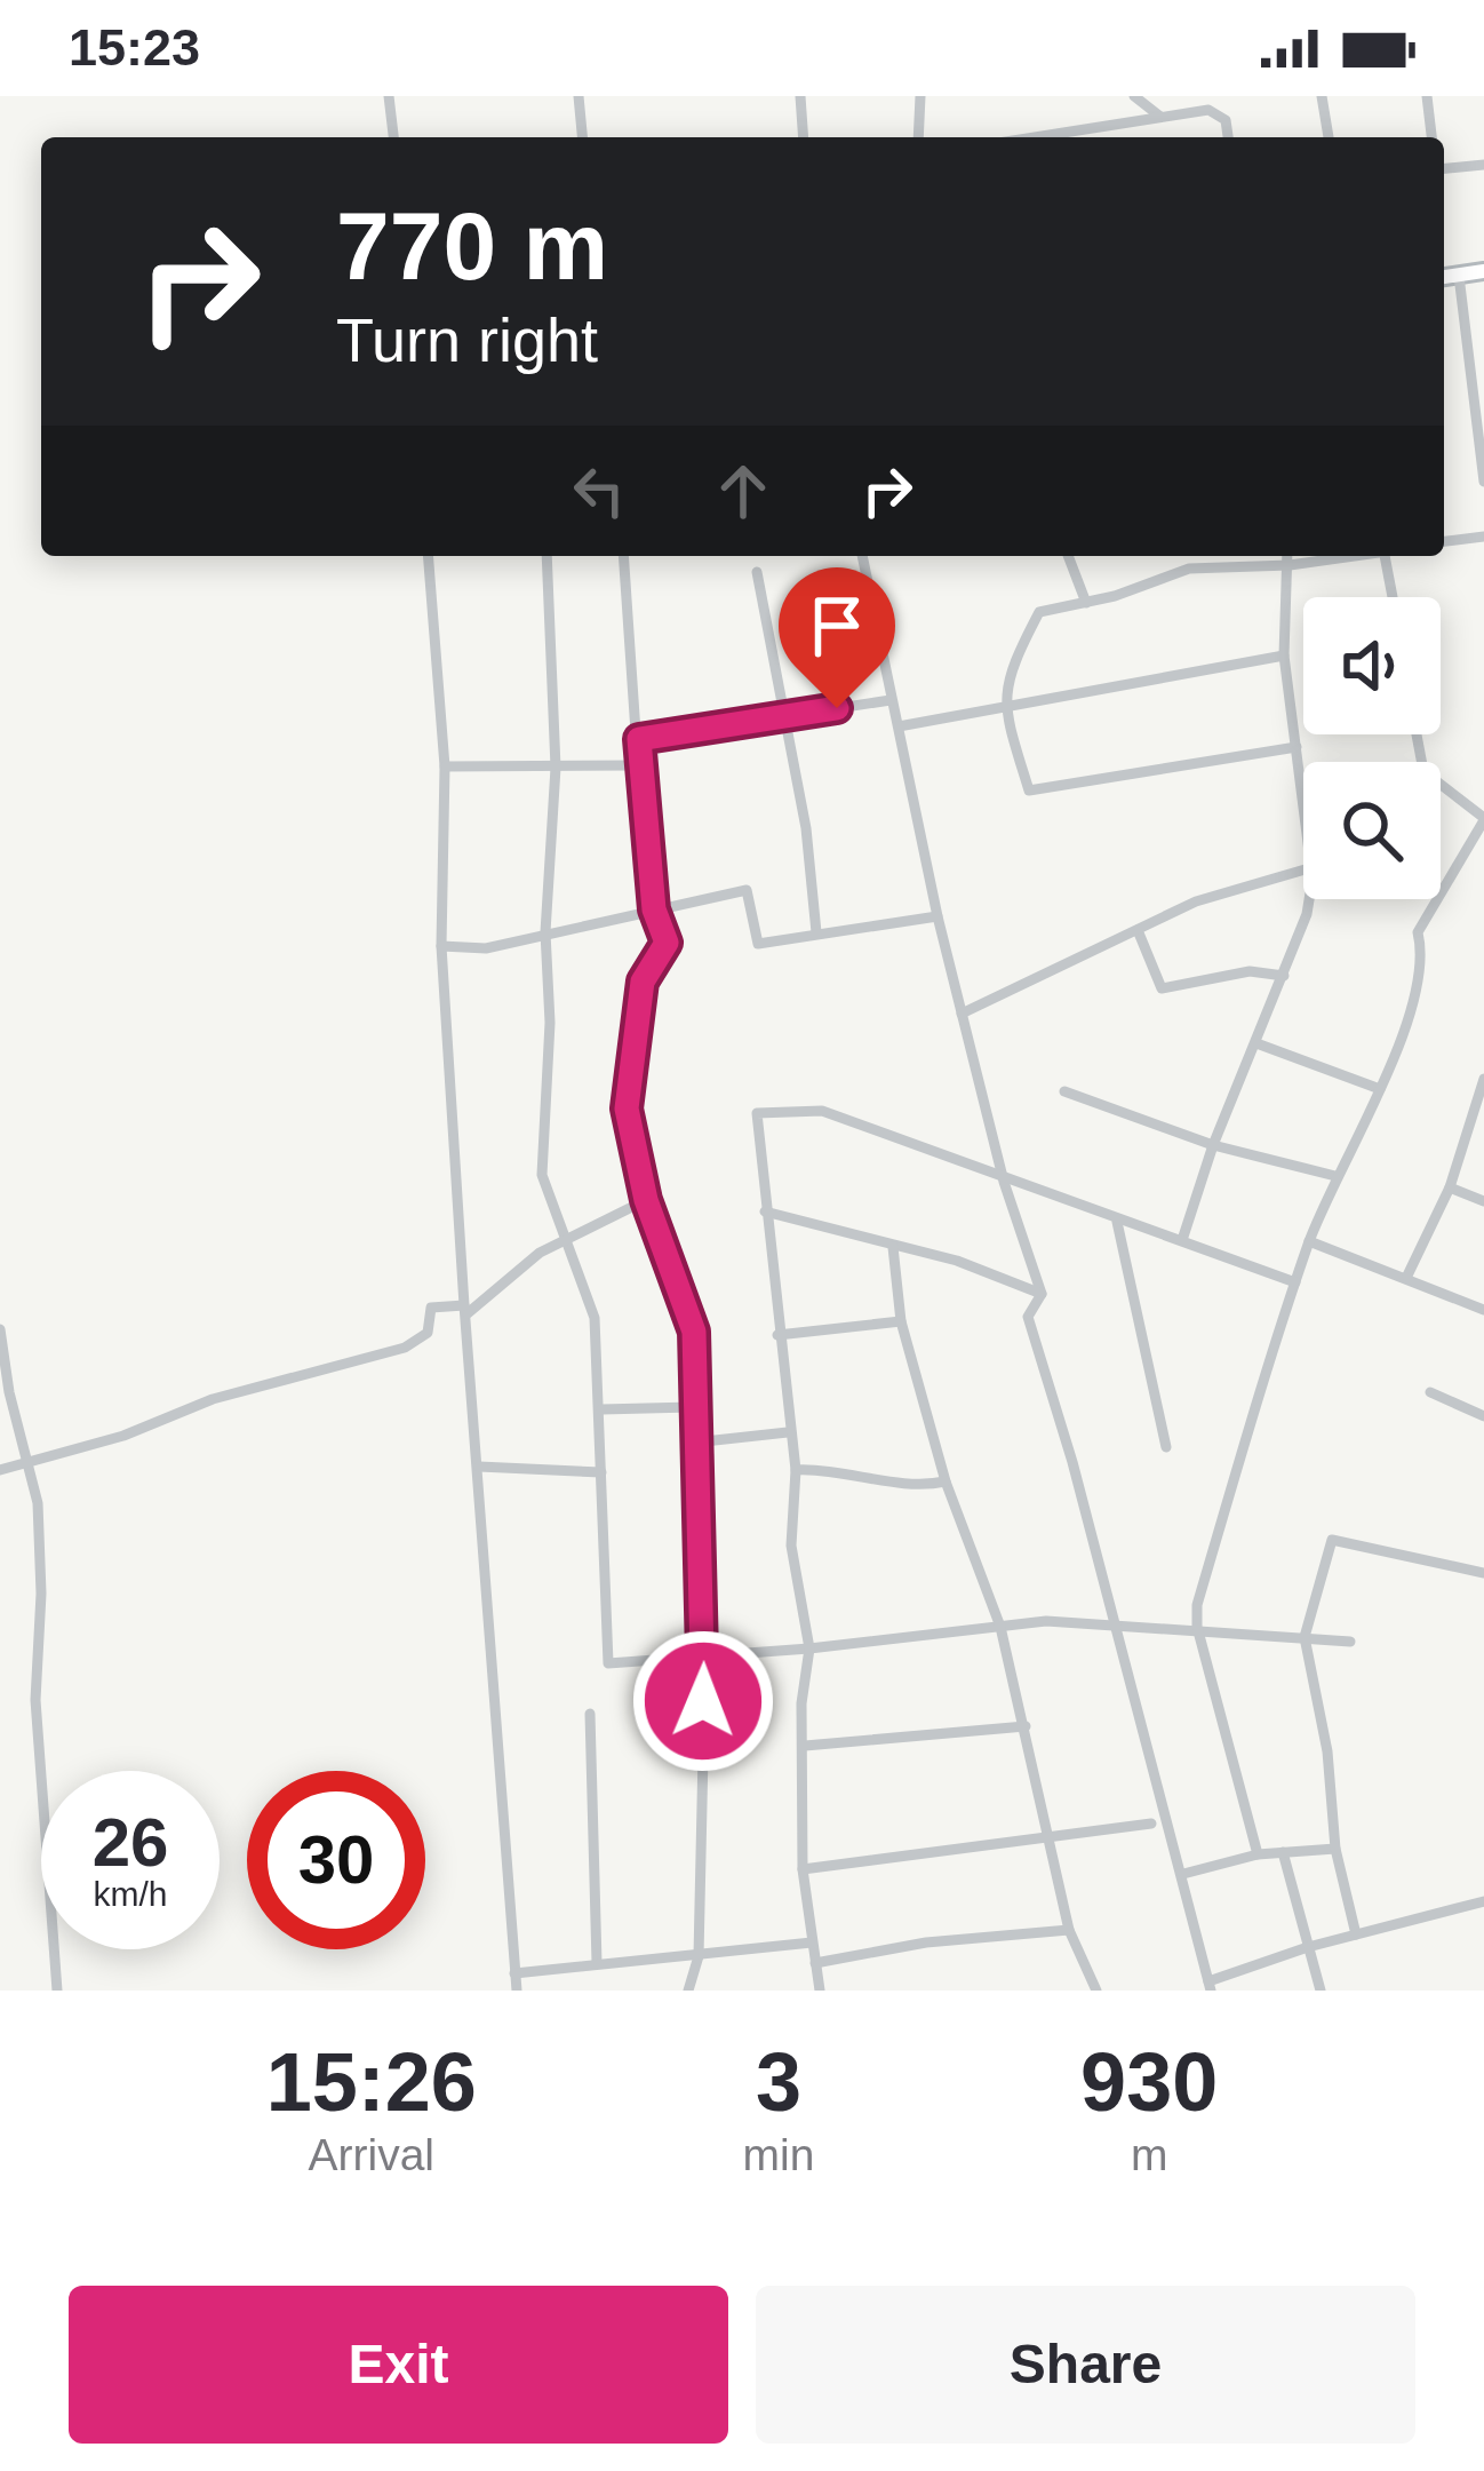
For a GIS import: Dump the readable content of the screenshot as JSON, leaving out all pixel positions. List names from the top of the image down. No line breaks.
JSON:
{"page":{"status":"15:23","turn":["770 m","Turn right"],"speed":"26 km/h","limit":"30","eta":["15:26","Arrival","3","min","930","m"],"buttons":["Exit","Share"]}}
